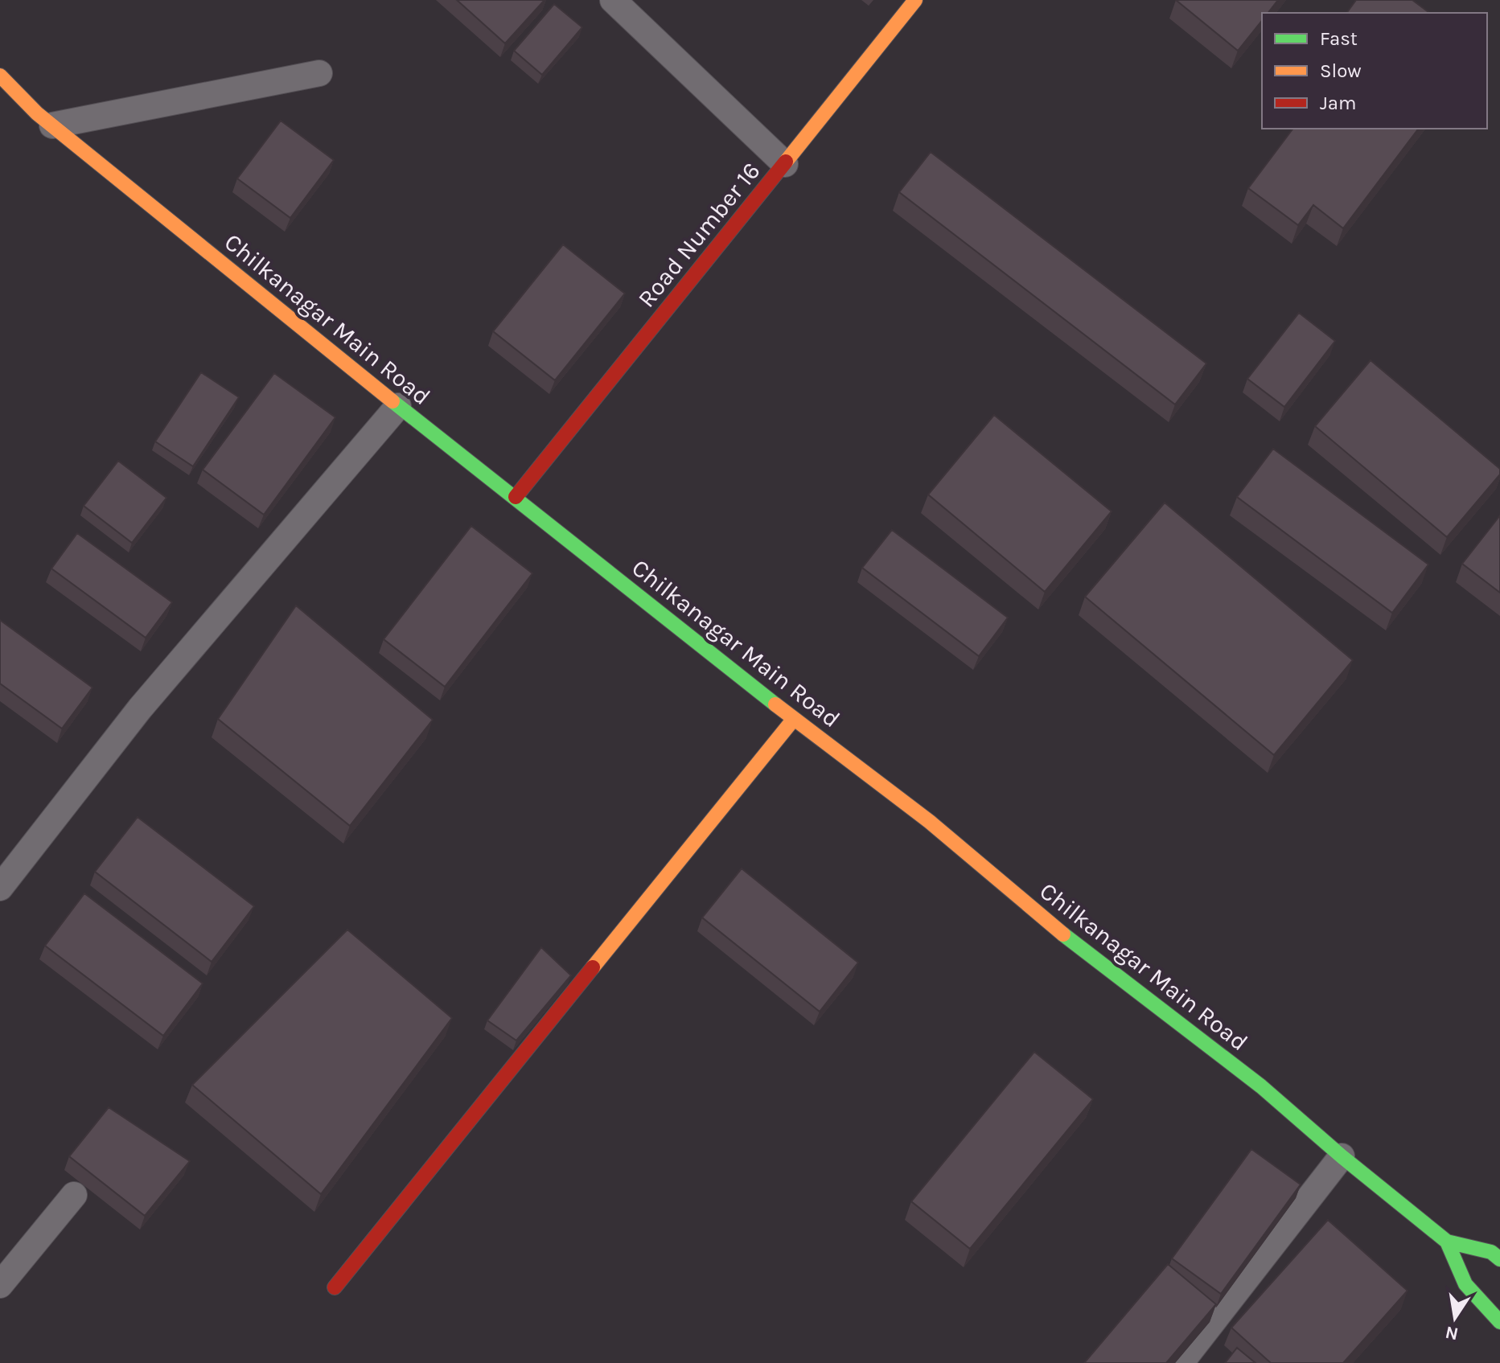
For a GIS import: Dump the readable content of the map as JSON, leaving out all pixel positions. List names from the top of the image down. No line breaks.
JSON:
{"streets":{"main road":["Road Number 16","Chilkanagar Main Road"]},"crossings":[["Road Number 16","Chilkanagar Main Road"]],"legend":["Fast","Slow","Jam"],"north":"bottom"}
